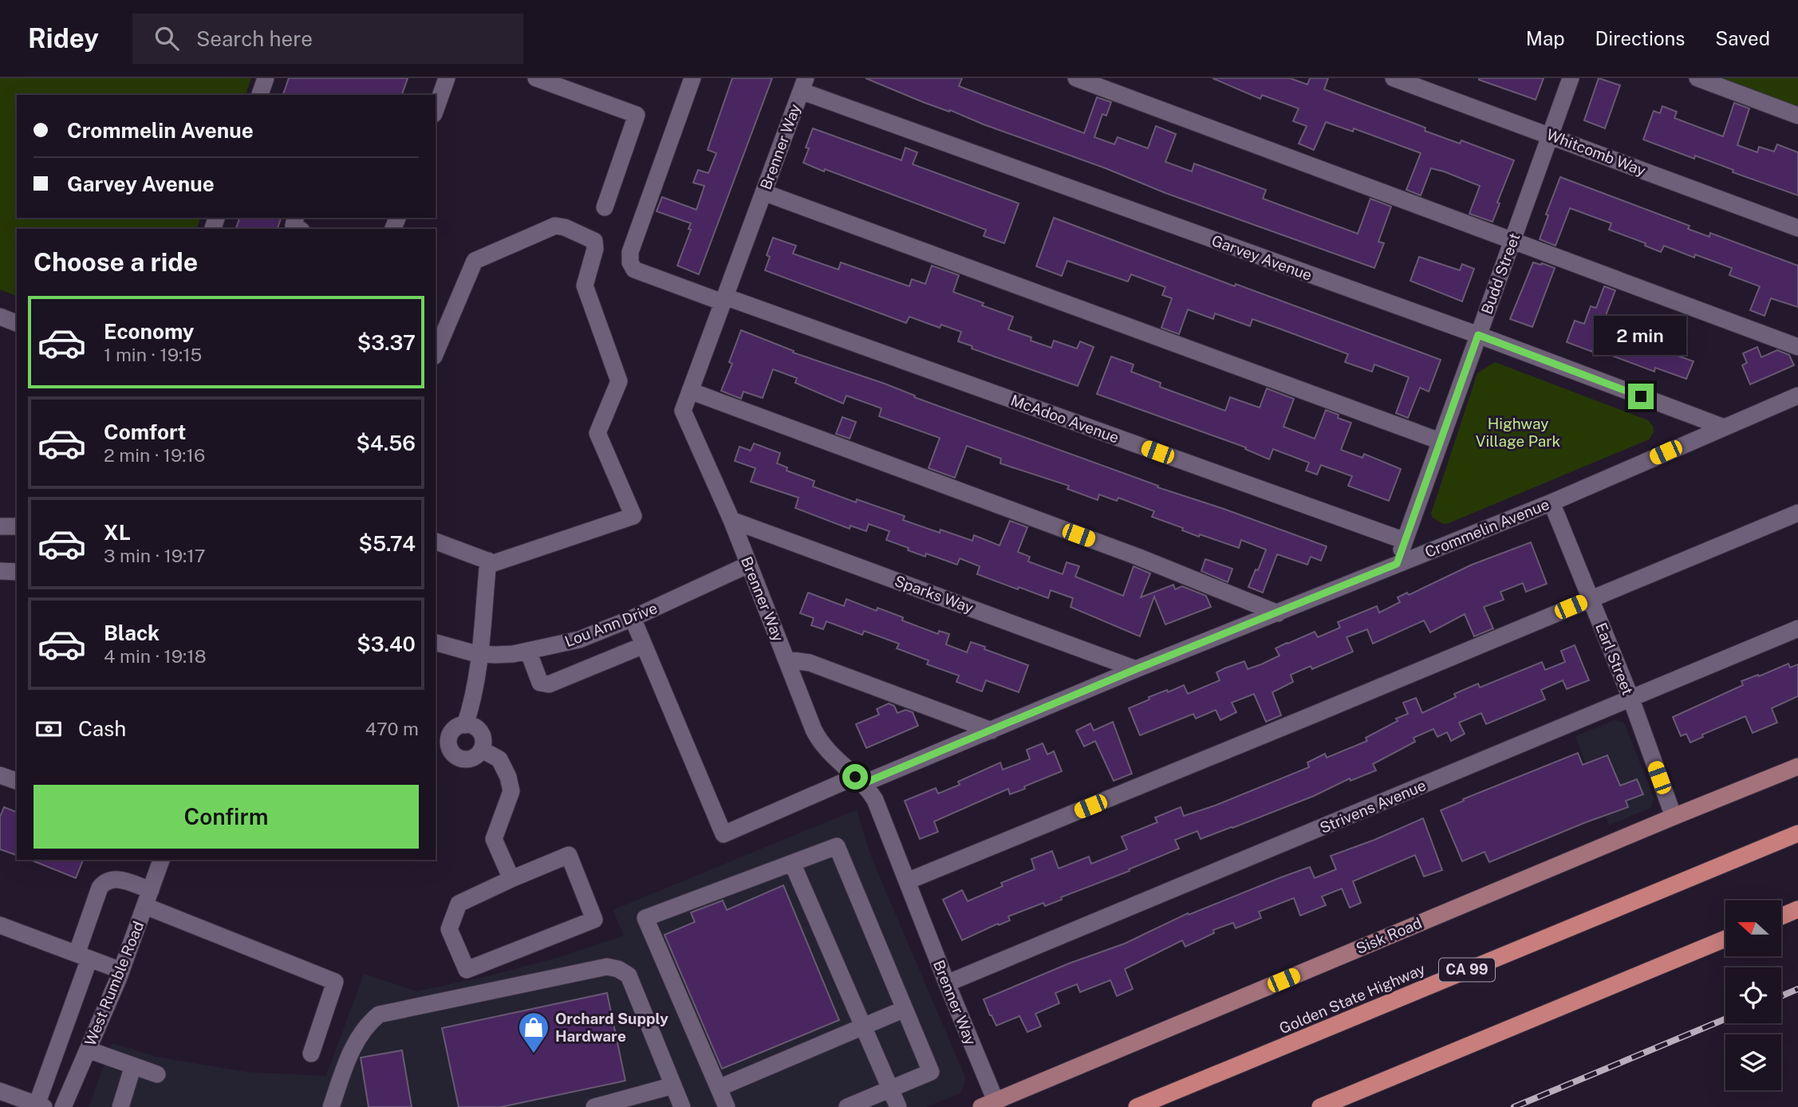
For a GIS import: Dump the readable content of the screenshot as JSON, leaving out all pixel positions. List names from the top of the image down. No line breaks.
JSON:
{"streets":{"highway":["CA 99","Golden State Highway"],"main road":["Sisk Road"],"street":["Brenner Way","Whitcomb Way","Garvey Avenue","Budd Street","McAdoo Avenue","Crommelin Avenue","Sparks Way","Lou Ann Drive","Earl Street","Strivens Avenue","West Rumble Road"]},"crossings":[["Brenner Way","Garvey Avenue"],["Brenner Way","McAdoo Avenue"],["Brenner Way","Crommelin Avenue"],["Brenner Way","Sparks Way"],["Brenner Way","Lou Ann Drive"],["Brenner Way","Strivens Avenue"],["Brenner Way","Sisk Road"],["Whitcomb Way","Budd Street"],["Garvey Avenue","Budd Street"],["Garvey Avenue","Crommelin Avenue"],["Budd Street","McAdoo Avenue"],["Budd Street","Crommelin Avenue"],["Crommelin Avenue","Sparks Way"],["Crommelin Avenue","Earl Street"],["Earl Street","Strivens Avenue"],["Earl Street","Sisk Road"]],"parks":["Highway Village Park"],"places":{"shop":["Orchard Supply Hardware"]},"north":"left","page":{"header":"Ridey","search":"Search here","nav":["Map","Directions","Saved"],"banner":["Crommelin Avenue","Garvey Avenue"],"heading":"Choose a ride","list":[{"name":"Economy","note":"1 min · 19:15","value":"$3.37"},{"name":"Comfort","note":"2 min · 19:16","value":"$4.56"},{"name":"XL","note":"3 min · 19:17","value":"$5.74"},{"name":"Black","note":"4 min · 19:18","value":"$3.40"}],"bubble":"2 min","pay":["Cash","470 m"],"buttons":"Confirm"}}
